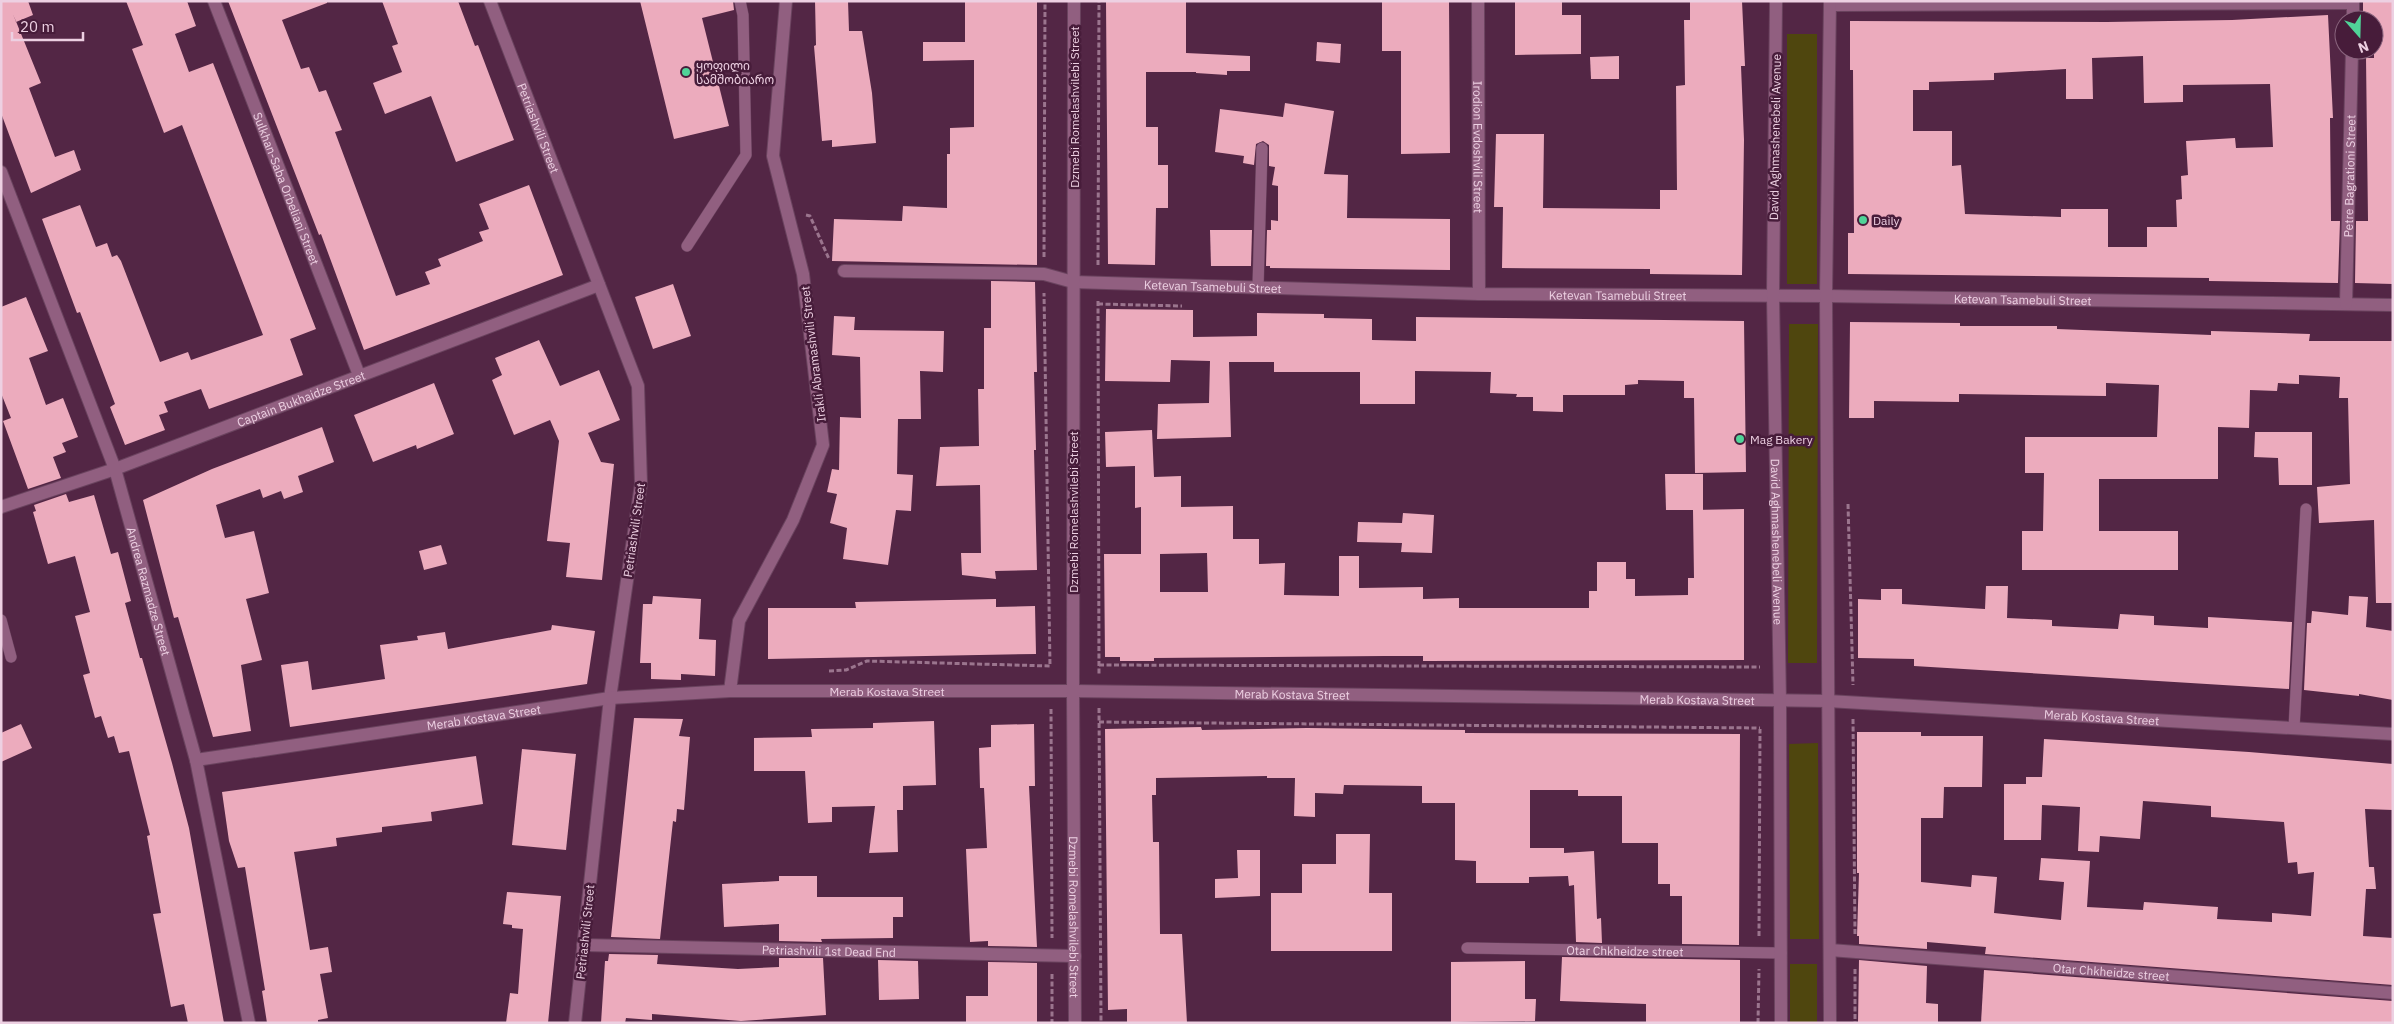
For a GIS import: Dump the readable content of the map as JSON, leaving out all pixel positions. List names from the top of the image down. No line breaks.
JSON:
{"streets":{"street":["Dzmebi Romelashvilebi Street","Petriashvili Street","David Aghmashenebeli Avenue","Irodion Evdoshvili Street","Petre Bagrationi Street","Sulkhan-Saba Orbeliani Street","Ketevan Tsamebuli Street","Irakli Abramashvili Street","Captain Bukhaidze Street","Andrea Razmadze Street","Merab Kostava Street","Otar Chkheidze street","Petriashvili 1st Dead End"]},"crossings":[["Dzmebi Romelashvilebi Street","Ketevan Tsamebuli Street"],["Dzmebi Romelashvilebi Street","Merab Kostava Street"],["Dzmebi Romelashvilebi Street","Petriashvili 1st Dead End"],["Petriashvili Street","Captain Bukhaidze Street"],["Petriashvili Street","Merab Kostava Street"],["Petriashvili Street","Petriashvili 1st Dead End"],["David Aghmashenebeli Avenue","Ketevan Tsamebuli Street"],["David Aghmashenebeli Avenue","Merab Kostava Street"],["David Aghmashenebeli Avenue","Otar Chkheidze street"],["Irodion Evdoshvili Street","Ketevan Tsamebuli Street"],["Petre Bagrationi Street","Ketevan Tsamebuli Street"],["Sulkhan-Saba Orbeliani Street","Captain Bukhaidze Street"],["Irakli Abramashvili Street","Merab Kostava Street"],["Captain Bukhaidze Street","Andrea Razmadze Street"],["Andrea Razmadze Street","Merab Kostava Street"]],"places":["ყოფილი სამშობიარო","Daily","Mag Bakery"],"scale_bar":"20 m","north":"bottom"}
